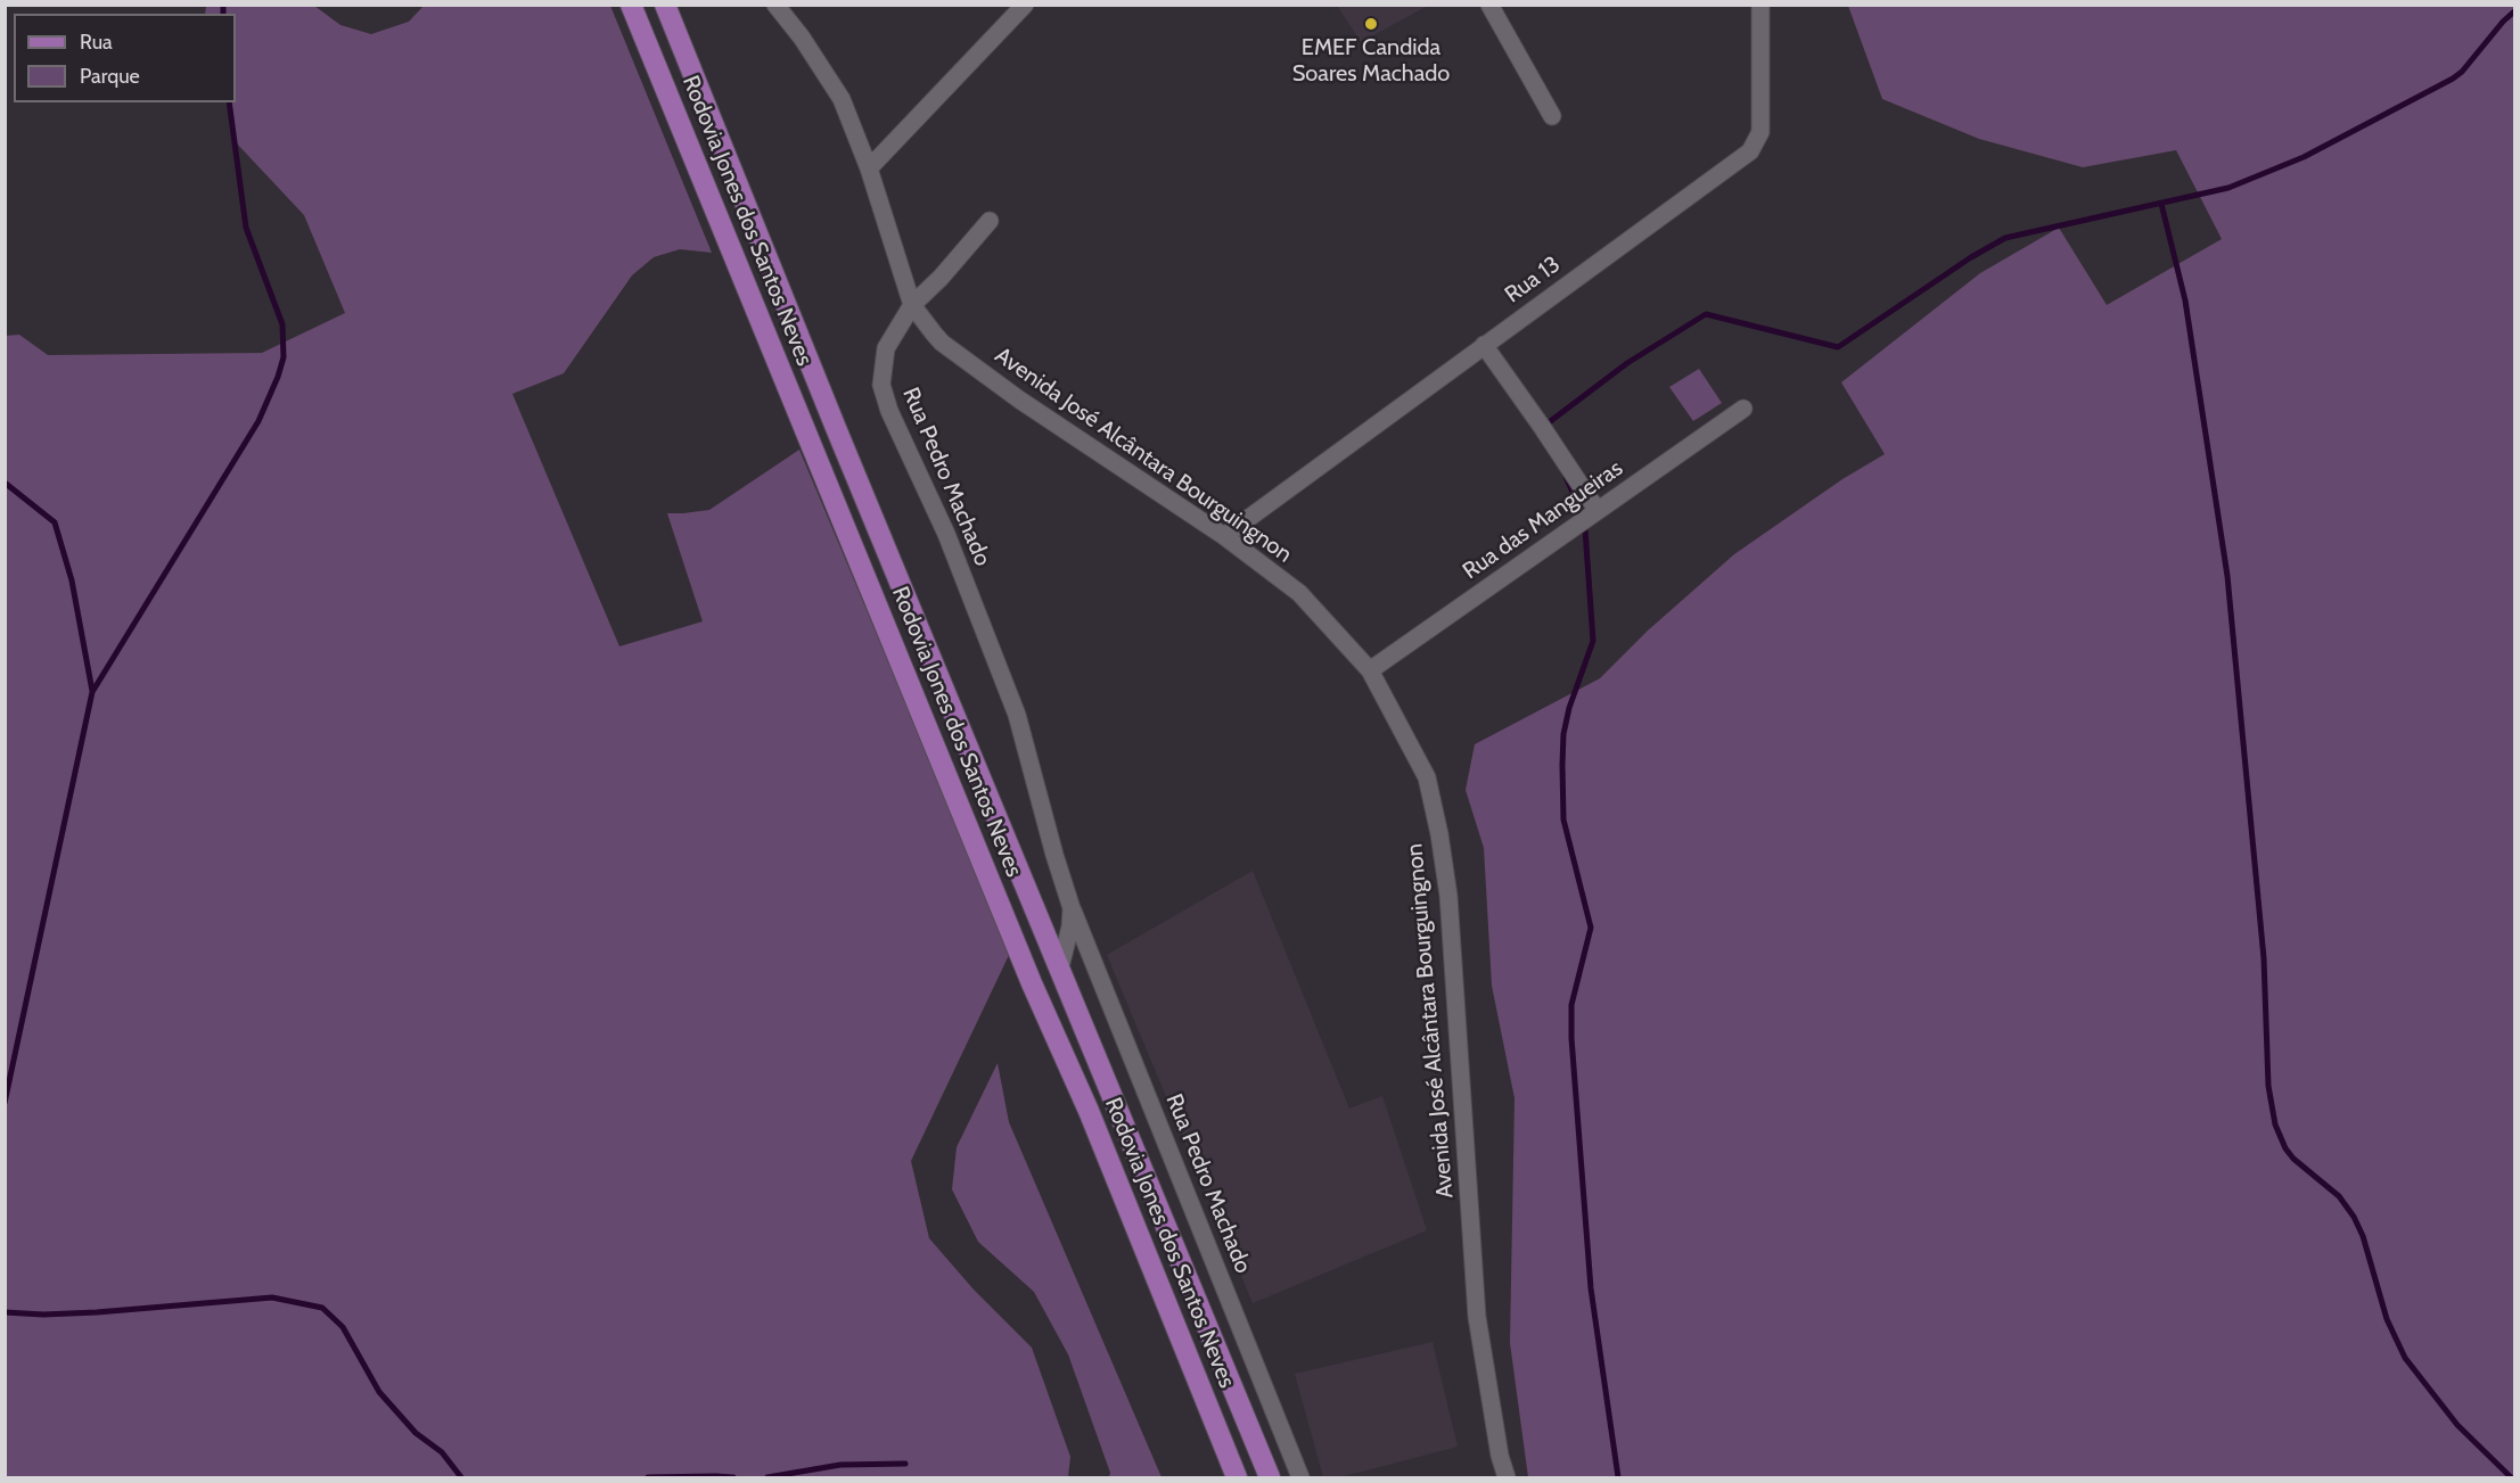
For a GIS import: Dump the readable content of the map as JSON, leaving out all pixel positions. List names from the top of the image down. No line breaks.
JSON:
{"streets":{"main road":["Rodovia Jones dos Santos Neves"],"street":["Rua 13","Avenida José Alcântara Bourguingnon","Rua Pedro Machado","Rua das Mangueiras"]},"crossings":[["Rodovia Jones dos Santos Neves","Rua Pedro Machado"],["Rua 13","Avenida José Alcântara Bourguingnon"],["Avenida José Alcântara Bourguingnon","Rua Pedro Machado"],["Avenida José Alcântara Bourguingnon","Rua das Mangueiras"]],"places":["EMEF Candida Soares Machado"],"legend":["Rua","Parque"]}
